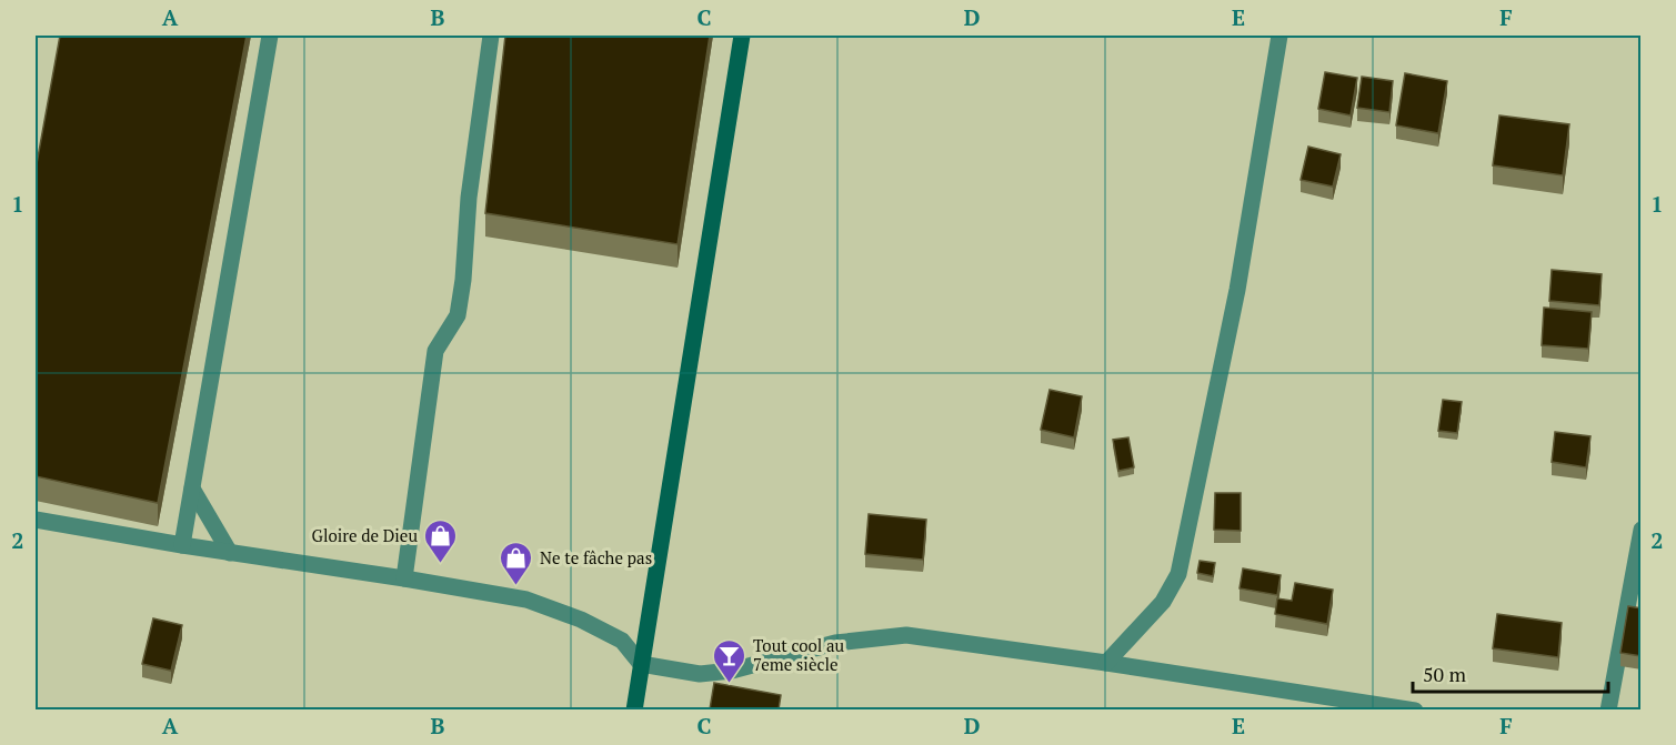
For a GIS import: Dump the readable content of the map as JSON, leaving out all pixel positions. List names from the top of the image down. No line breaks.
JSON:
{"places":{"shop":["Gloire de Dieu","Ne te fâche pas"],"bar":["Tout cool au 7eme siècle"]},"scale_bar":"50 m","grid":{"columns":["A","B","C","D","E","F"],"rows":["1","2"]}}
